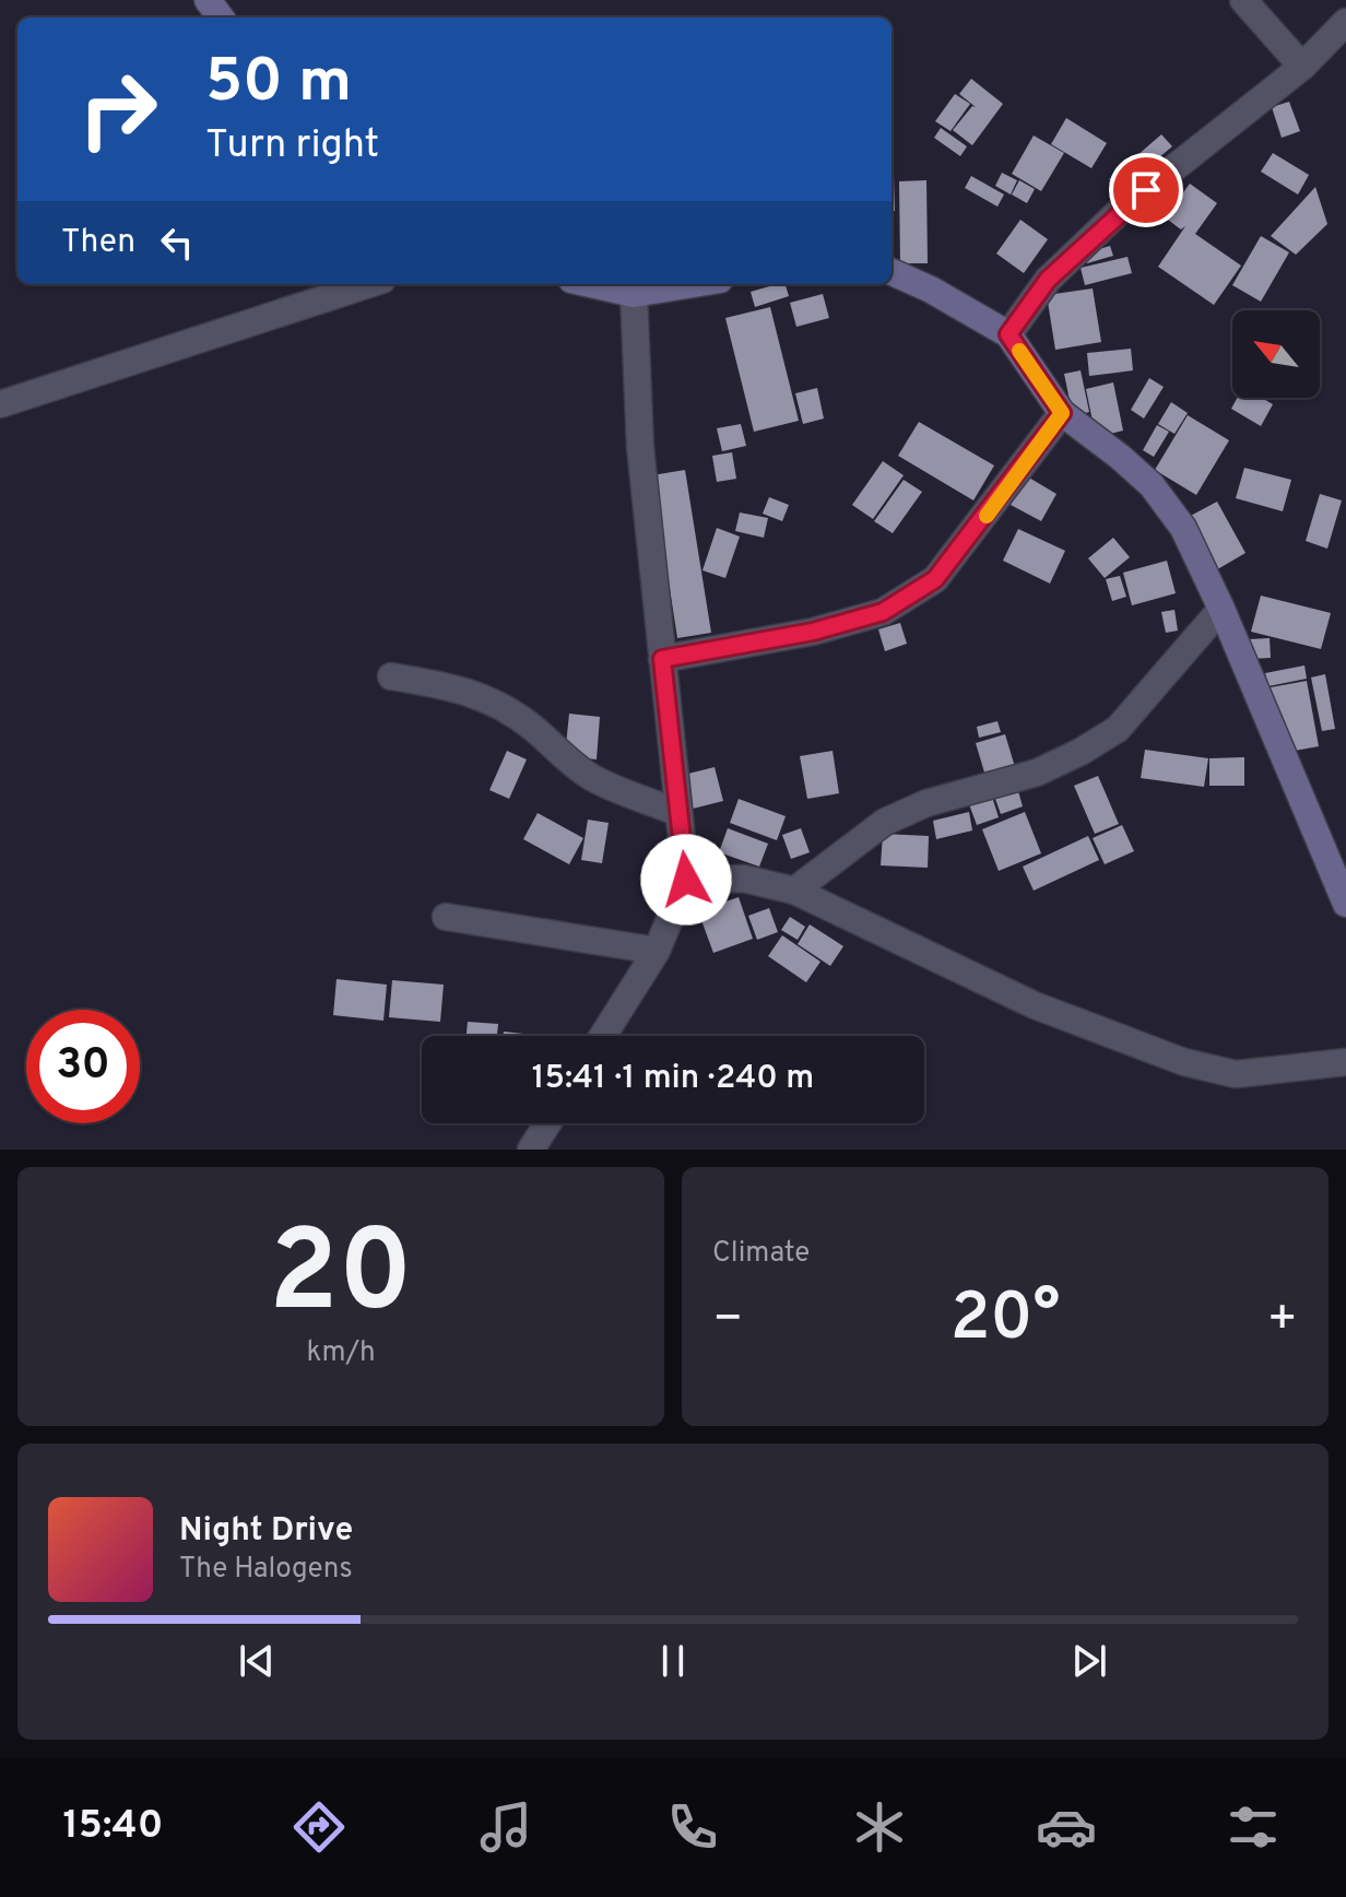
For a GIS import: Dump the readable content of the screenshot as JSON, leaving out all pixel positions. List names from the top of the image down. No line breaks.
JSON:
{"north":"top left","page":{"turn":["50 m","Turn right"],"then":"Then","limit":"30","trip":"15:41 · 1 min · 240 m","tile":[["20","km/h"],"Climate"],"heat":["−","20°","+"],"song":["Night Drive","The Halogens"],"tabs":"15:40"}}
